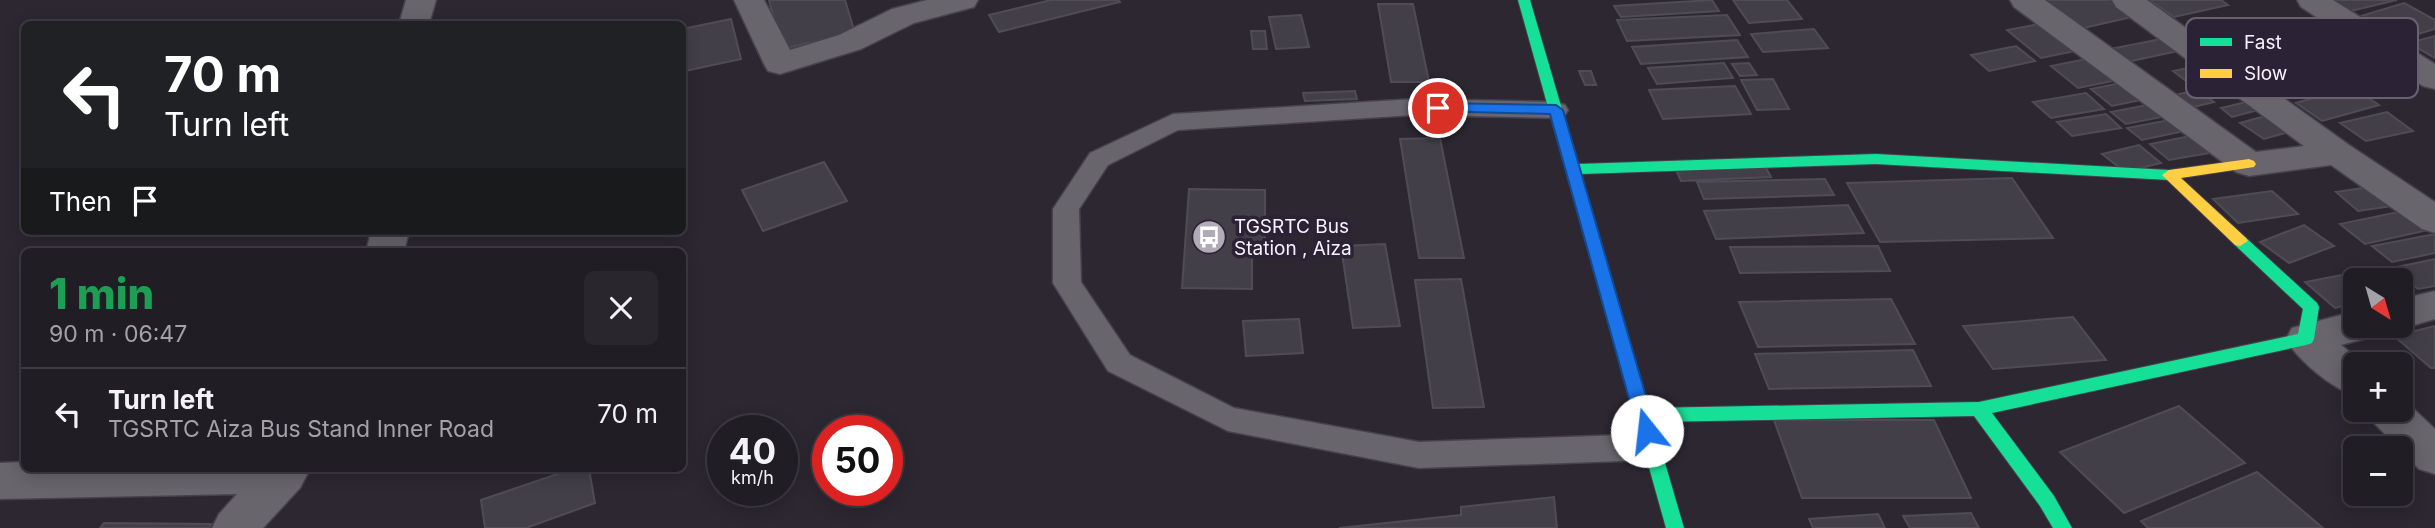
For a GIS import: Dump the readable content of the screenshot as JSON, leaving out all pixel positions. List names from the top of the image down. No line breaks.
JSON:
{"places":{"bus stop":["TGSRTC Bus Station , Aiza"]},"legend":["Fast","Slow"],"north":"bottom right","page":{"turn":["70 m","Turn left"],"then":"Then","heading":["1 min","90 m · 06:47"],"map_buttons":["+","−"],"list":[{"name":"Turn left","note":"TGSRTC Aiza Bus Stand Inner Road","value":"70 m"}],"speed":"40 km/h","limit":"50"}}
